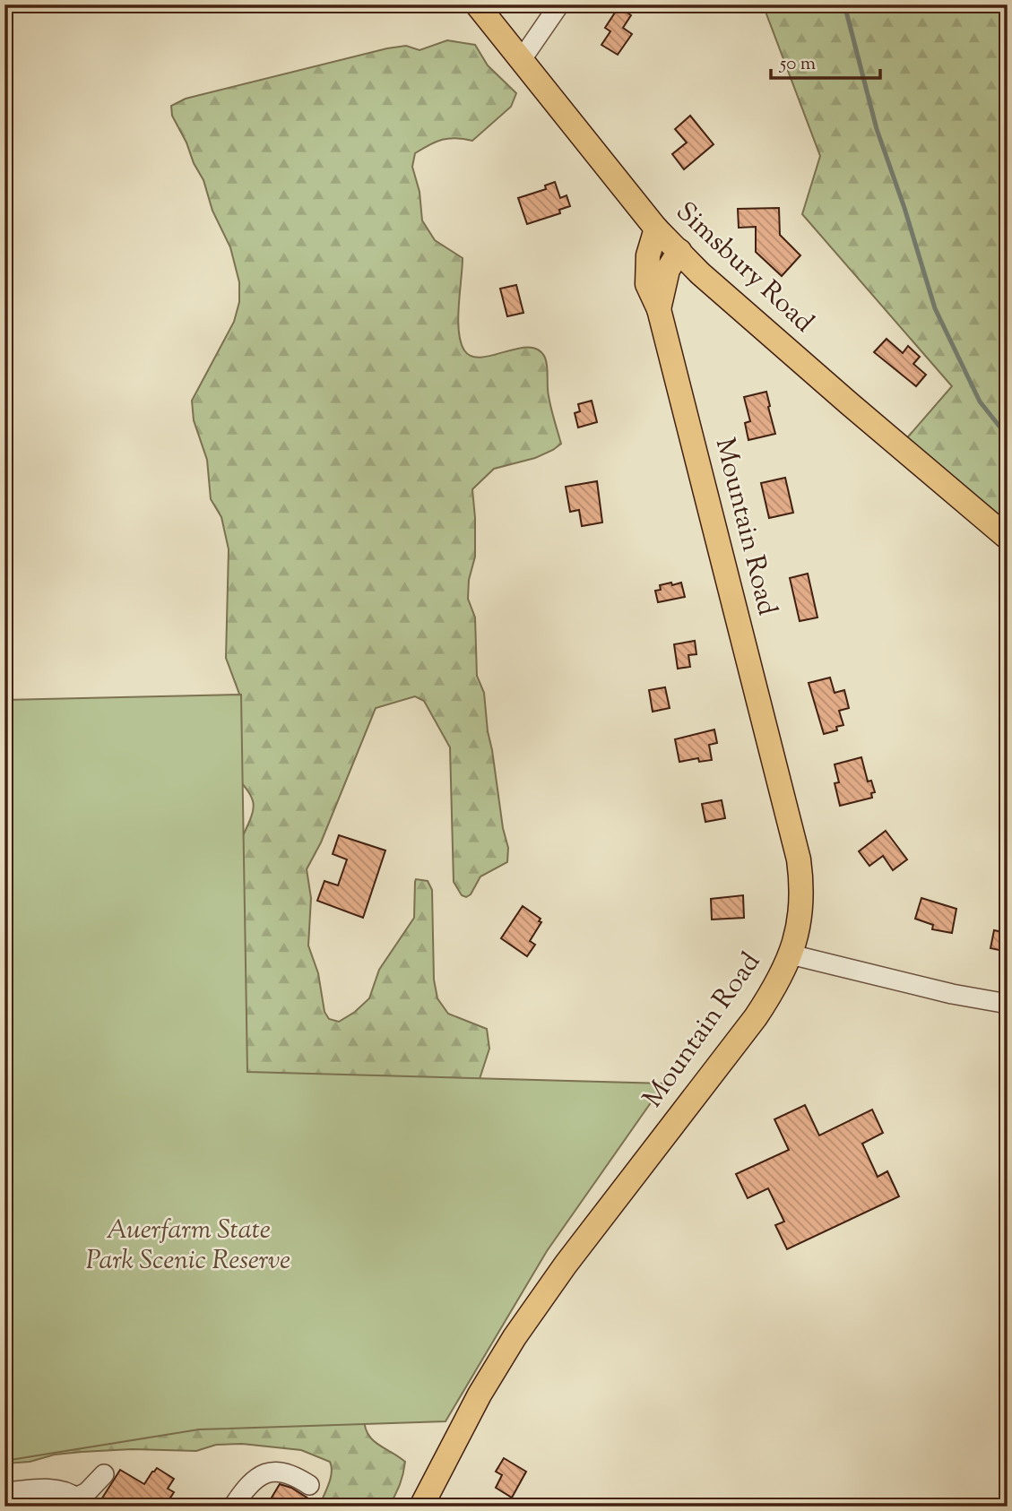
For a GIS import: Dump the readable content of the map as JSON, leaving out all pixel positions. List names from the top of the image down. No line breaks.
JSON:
{"streets":{"main road":["Simsbury Road","Mountain Road"]},"crossings":[["Simsbury Road","Mountain Road"]],"parks":["Auerfarm State Park Scenic Reserve"],"scale_bar":"50 m"}
